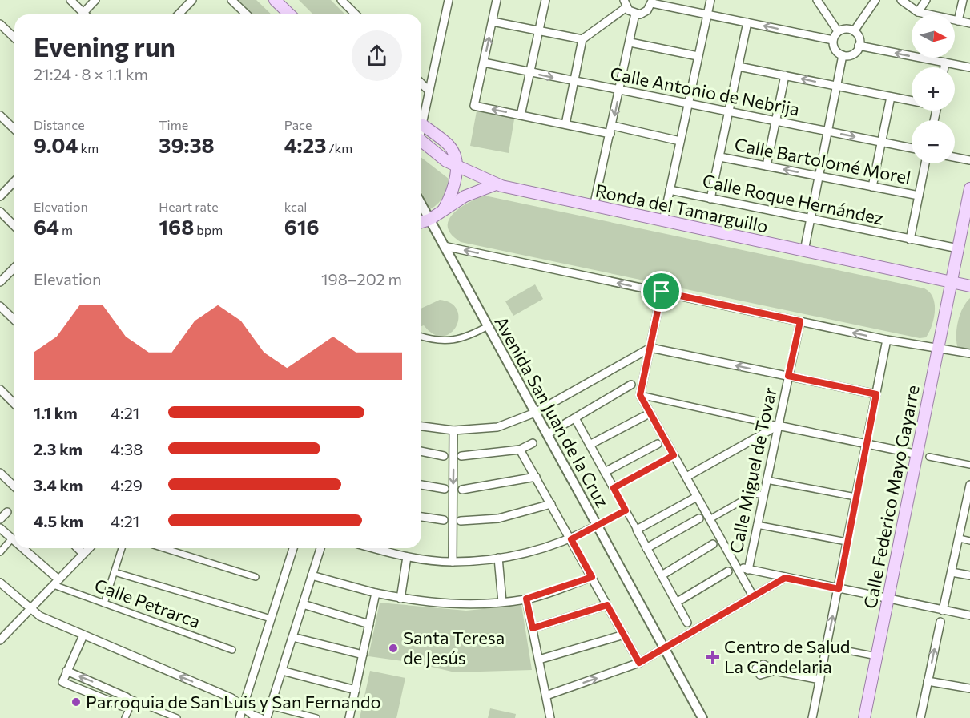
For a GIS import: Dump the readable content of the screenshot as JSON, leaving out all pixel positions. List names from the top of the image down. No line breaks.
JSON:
{"streets":{"main road":["Ronda del Tamarguillo","Calle Federico Mayo Gayarre"],"street":["Calle Antonio de Nebrija","Calle Bartolomé Morel","Calle Roque Hernández","Avenida San Juan de la Cruz","Calle Miguel de Tovar","Calle Petrarca"]},"crossings":[["Calle Roque Hernández","Calle Federico Mayo Gayarre"],["Ronda del Tamarguillo","Calle Federico Mayo Gayarre"]],"places":{"other":["Santa Teresa de Jesús","Parroquia de San Luis y San Fernando"],"health":["Centro de Salud La Candelaria"]},"north":"right","page":{"map_buttons":["+","−"],"heading":["Evening run","21:24 · 8 × 1.1 km"],"stats":[["Distance","9.04 km"],["Time","39:38"],["Pace","4:23 /km"],["Elevation","64 m"],["Heart rate","168 bpm"],["kcal","616"]],"chart":["Elevation","198–202 m"],"list":[{"name":"1.1 km","note":"4:21"},{"name":"2.3 km","note":"4:38"},{"name":"3.4 km","note":"4:29"},{"name":"4.5 km","note":"4:21"}]}}
